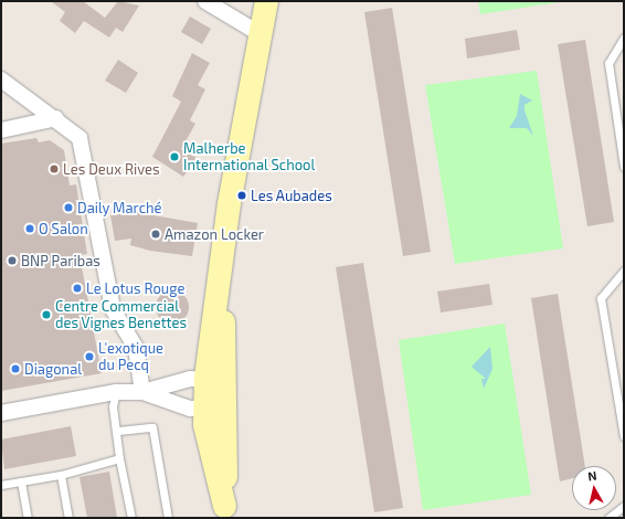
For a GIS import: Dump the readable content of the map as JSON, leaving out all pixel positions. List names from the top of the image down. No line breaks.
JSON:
{"places":["Malherbe International School","Les Deux Rives","Les Aubades","Daily Marché","O Salon","Amazon Locker","BNP Paribas","Le Lotus Rouge","Centre Commercial des Vignes Benettes","L'exotique du Pecq","Diagonal"],"north":"top"}
